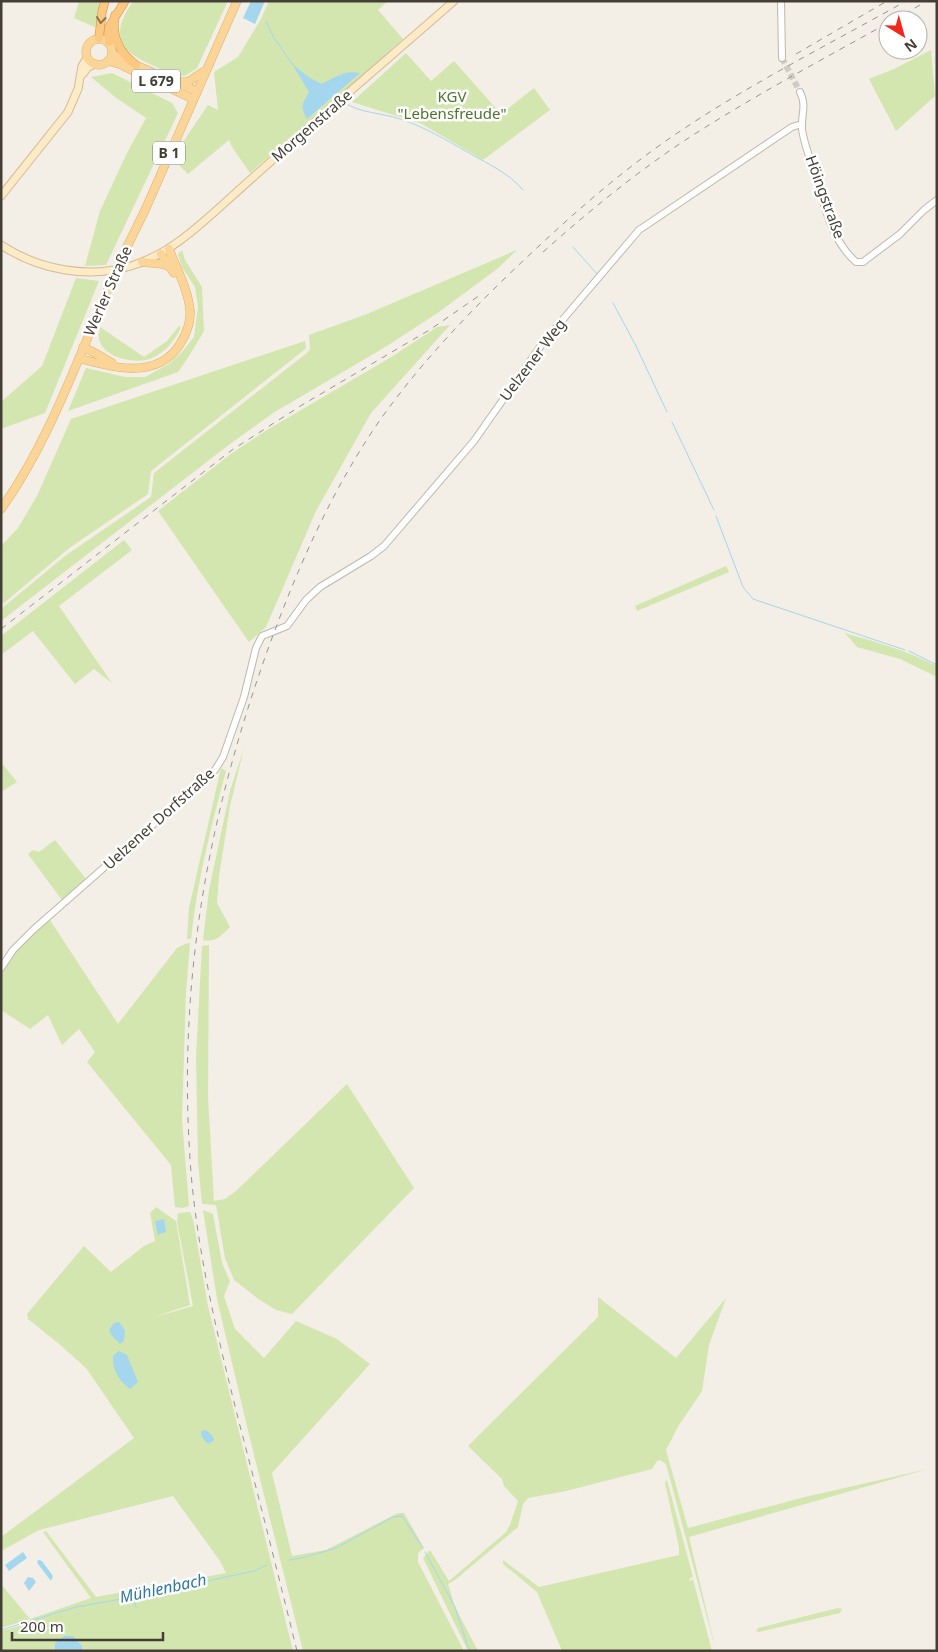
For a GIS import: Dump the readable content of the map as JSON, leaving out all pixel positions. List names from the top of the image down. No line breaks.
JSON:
{"streets":{"highway":["L 679"],"main road":["Morgenstraße","B 1","Werler Straße"],"street":["Höingstraße","Uelzener Weg","Uelzener Dorfstraße"]},"crossings":[["L 679","Werler Straße"],["B 1","Werler Straße"],["Höingstraße","Uelzener Weg"],["Uelzener Weg","Uelzener Dorfstraße"]],"water":["Mühlenbach"],"parks":["KGV \"Lebensfreude\""],"scale_bar":"200 m","north":"bottom right"}
